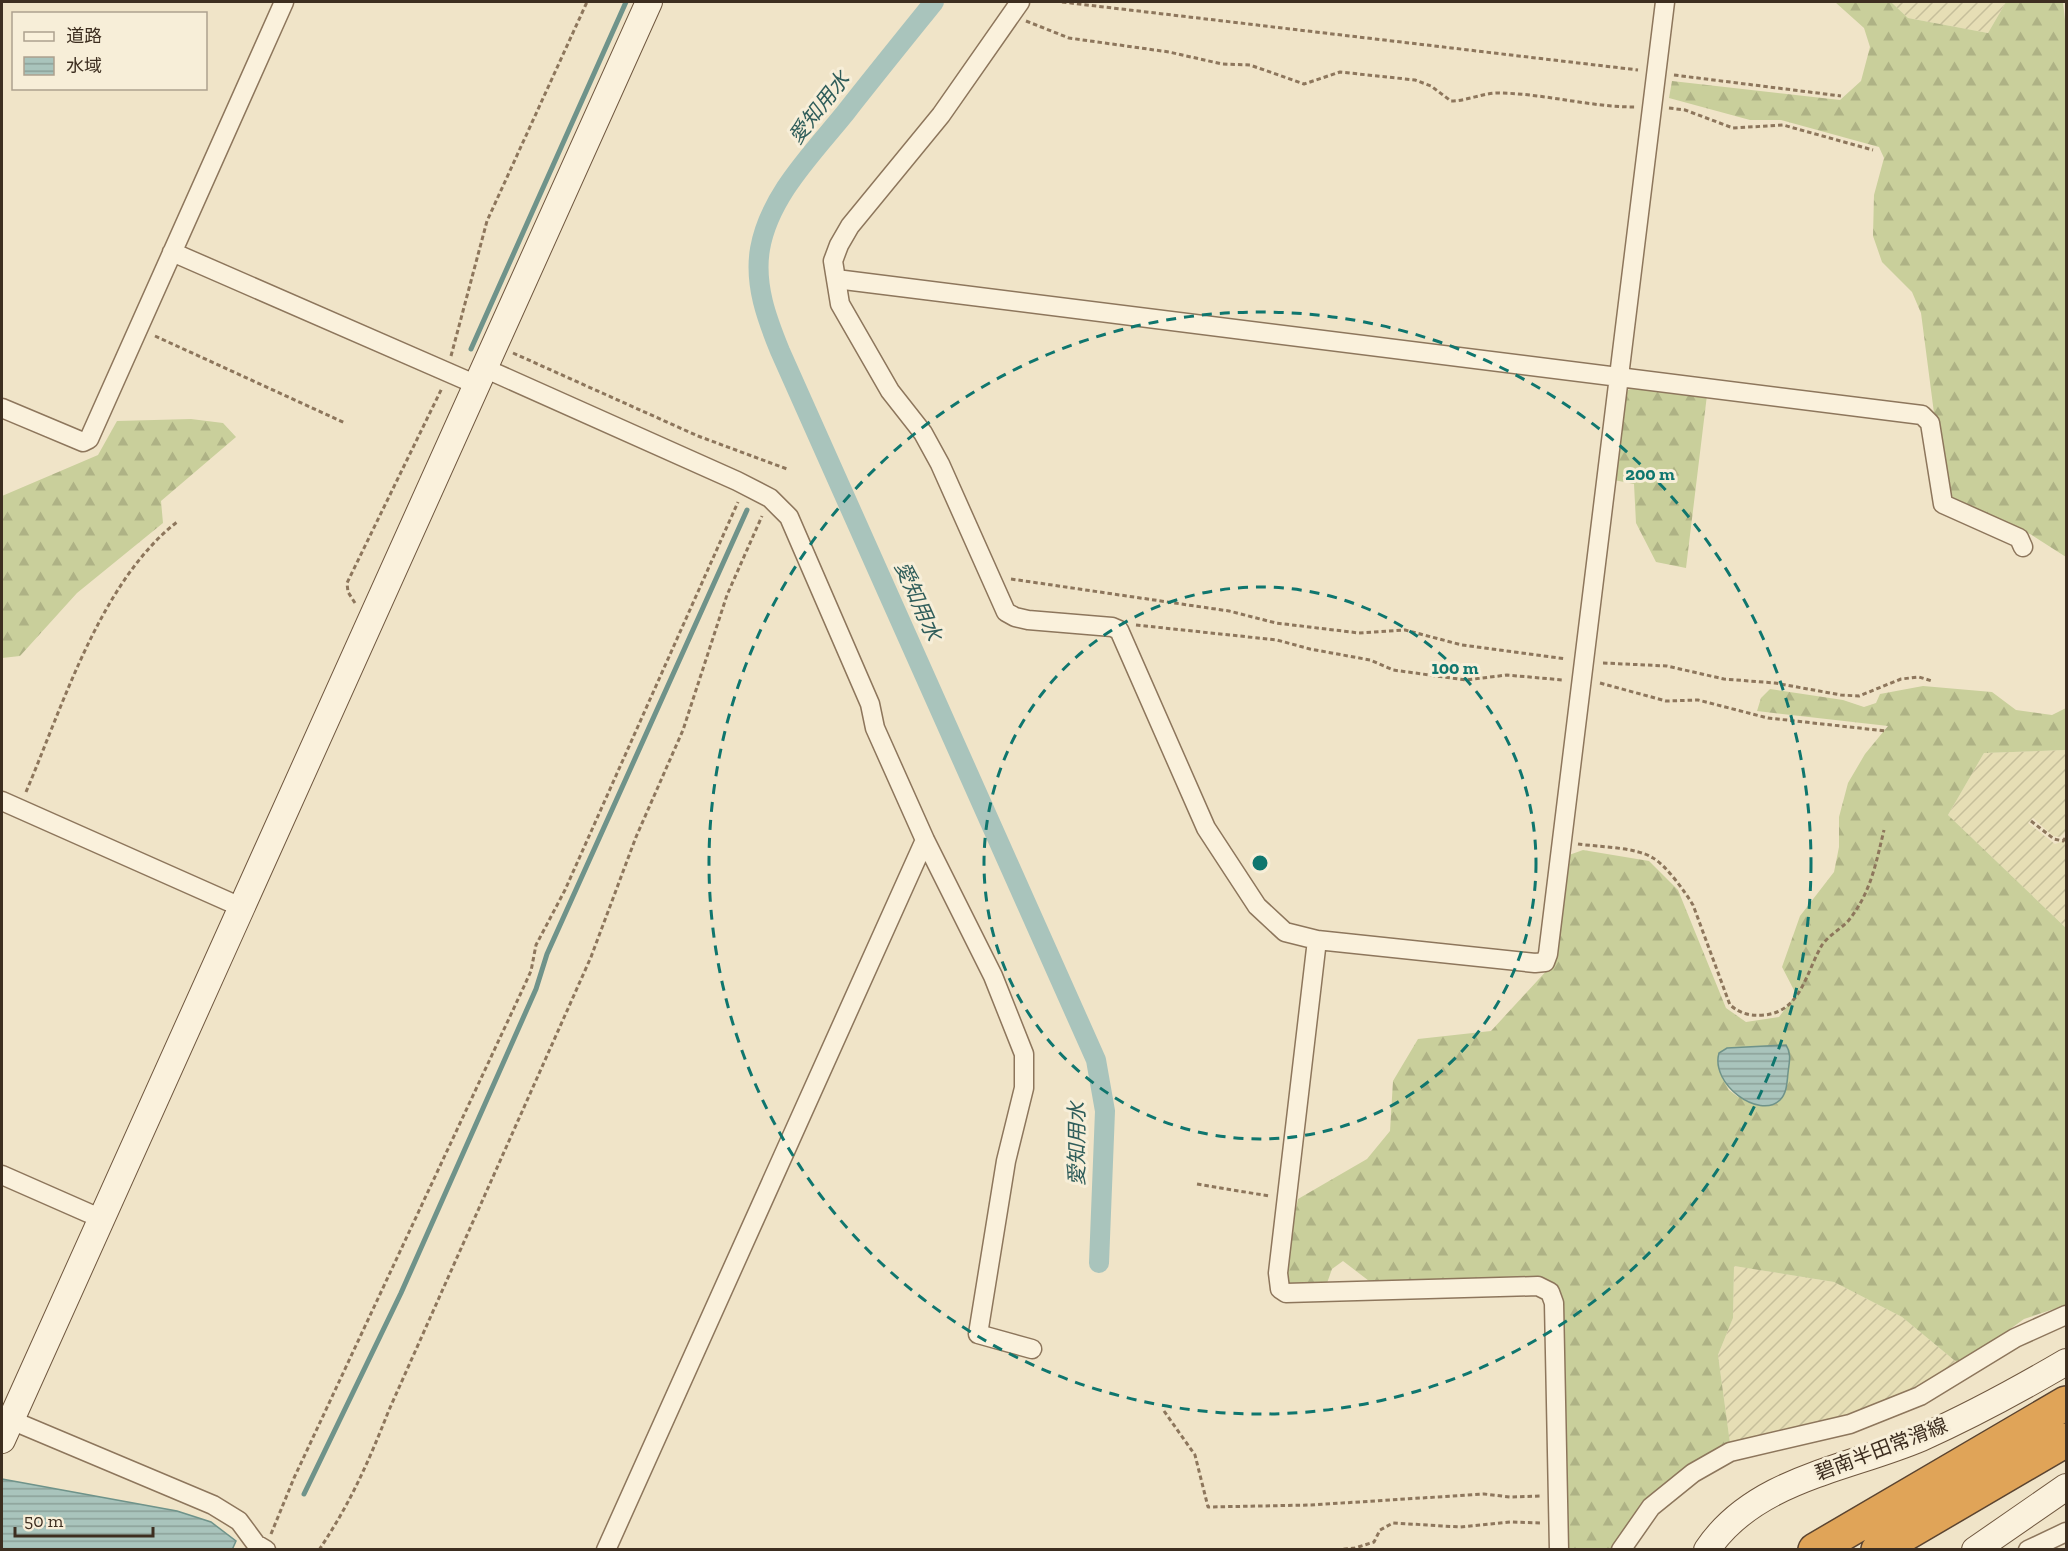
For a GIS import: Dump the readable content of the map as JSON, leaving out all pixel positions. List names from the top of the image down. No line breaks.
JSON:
{"streets":{"street":["碧南半田常滑線"]},"water":["愛知用水"],"legend":["道路","水域"],"scale_bar":"50 m","rings":["200 m","100 m"]}
